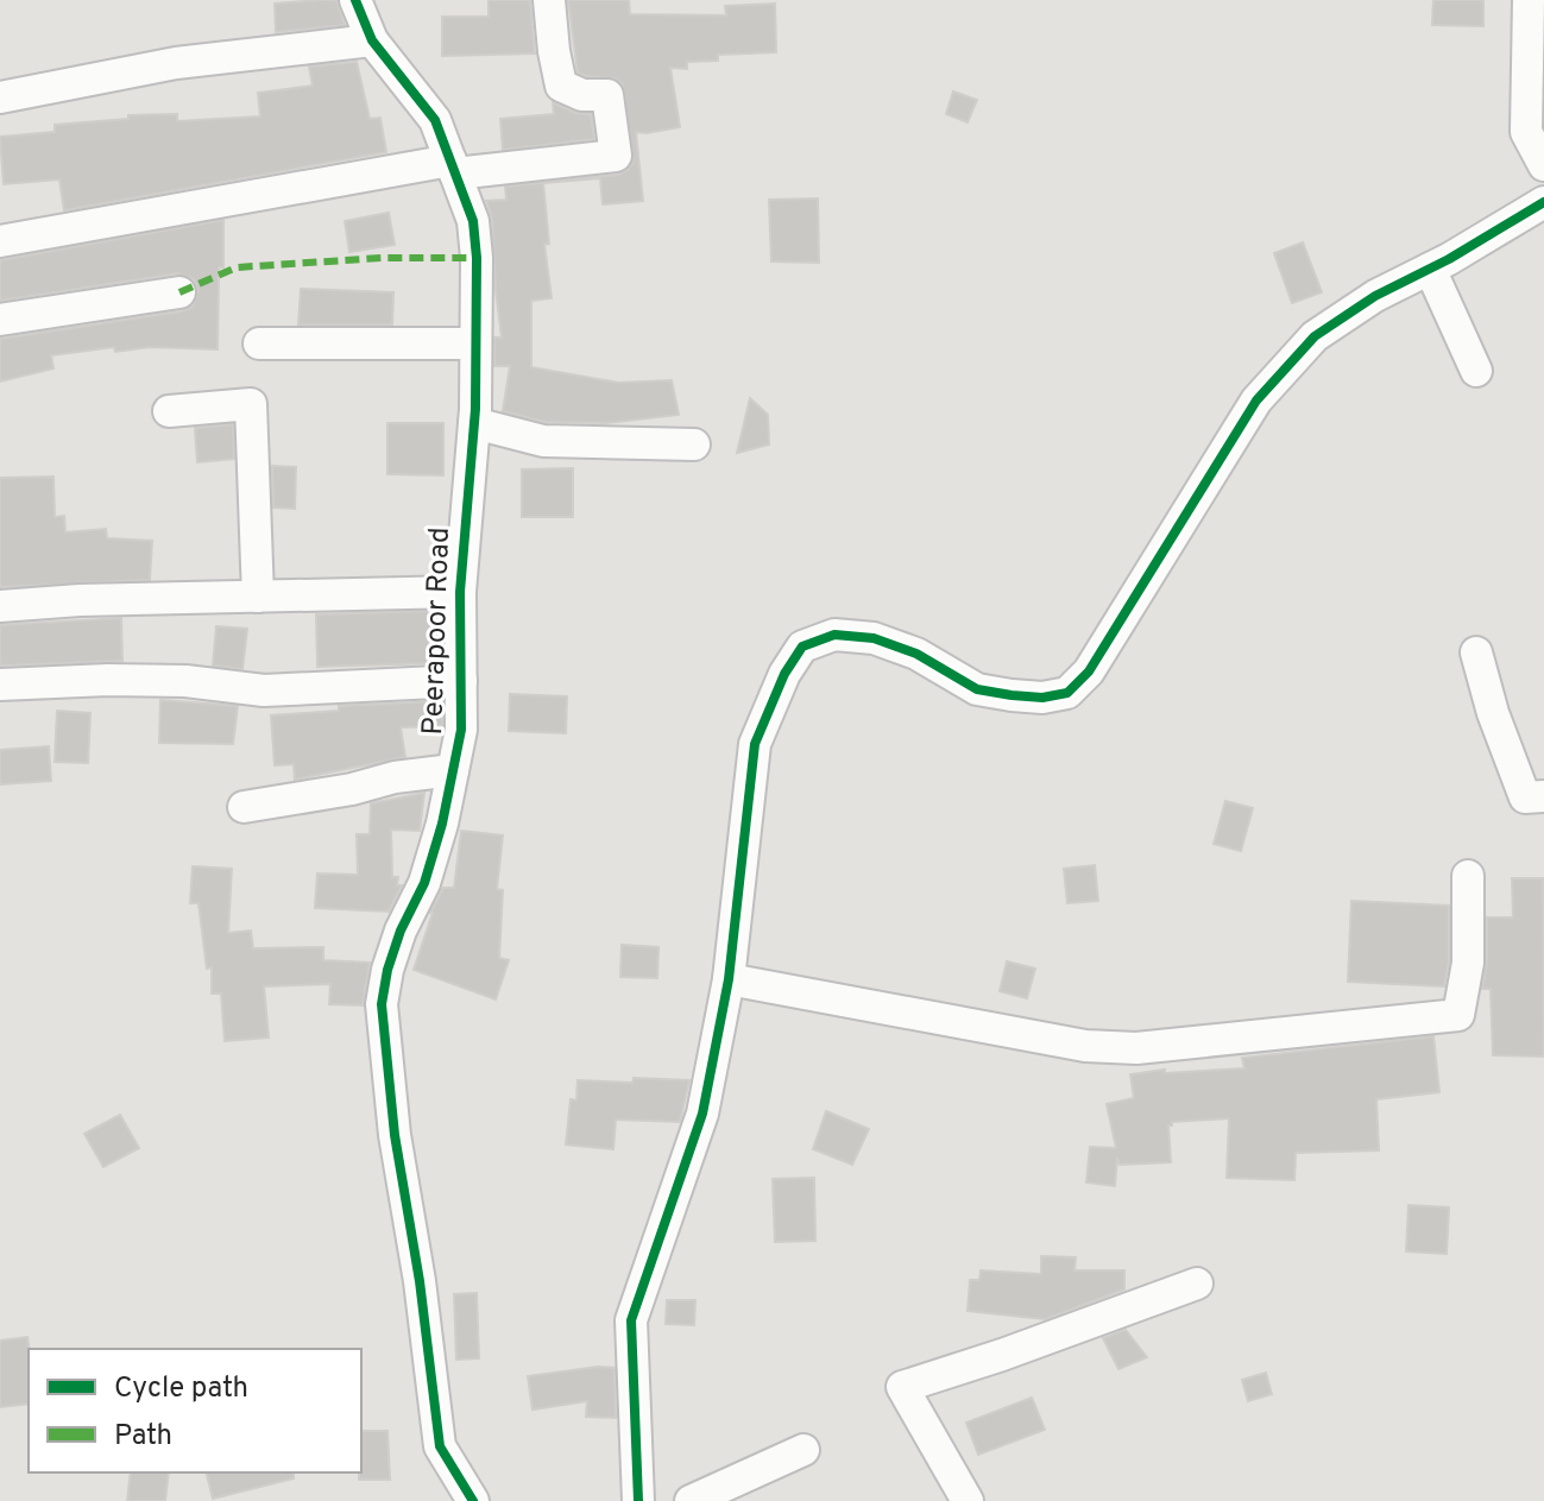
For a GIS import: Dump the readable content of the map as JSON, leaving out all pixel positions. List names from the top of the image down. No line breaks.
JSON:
{"streets":{"street":["Peerapoor Road"]},"legend":["Cycle path","Path"]}
